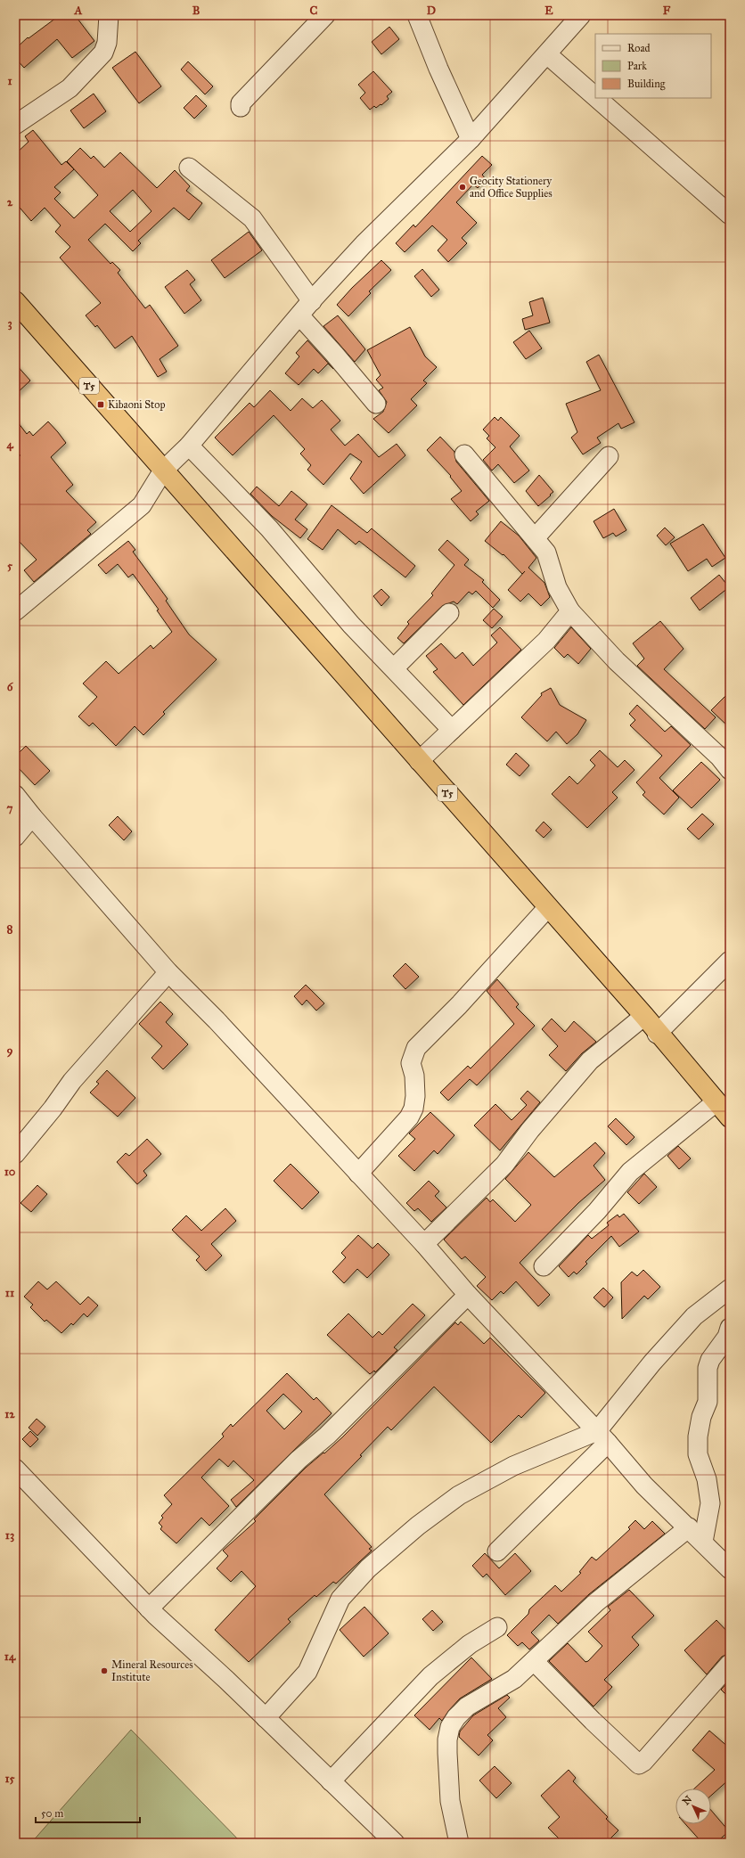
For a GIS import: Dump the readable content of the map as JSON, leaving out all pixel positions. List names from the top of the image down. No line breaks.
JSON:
{"streets":{"highway":["T5"]},"places":{"other":["Geocity Stationery and Office Supplies","Mineral Resources Institute"],"transit":["Kibaoni Stop"]},"legend":["Road","Park","Building"],"scale_bar":"50 m","north":"top left","grid":{"columns":["A","B","C","D","E","F"],"rows":["1","2","3","4","5","6","7","8","9","10","11","12","13","14","15"]}}
